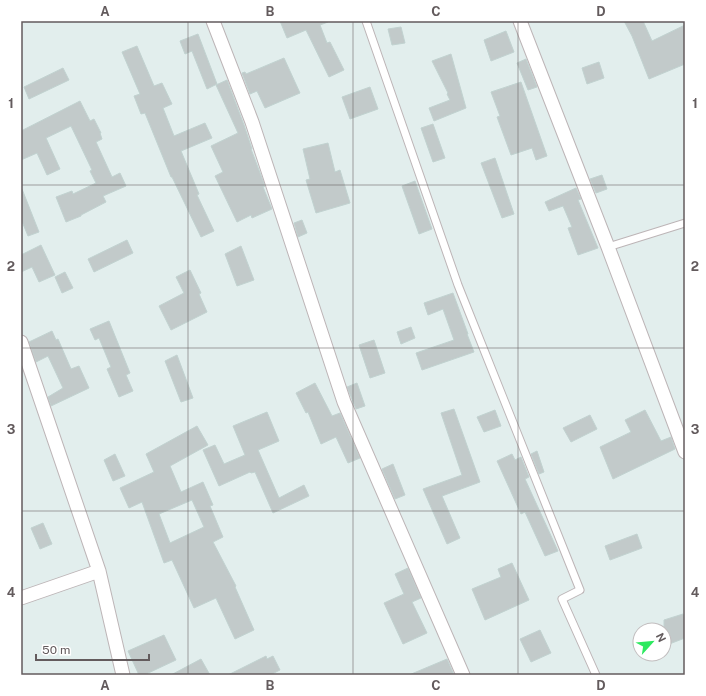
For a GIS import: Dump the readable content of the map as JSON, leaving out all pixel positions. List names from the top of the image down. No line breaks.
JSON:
{"scale_bar":"50 m","north":"top right","grid":{"columns":["A","B","C","D"],"rows":["1","2","3","4"]}}
